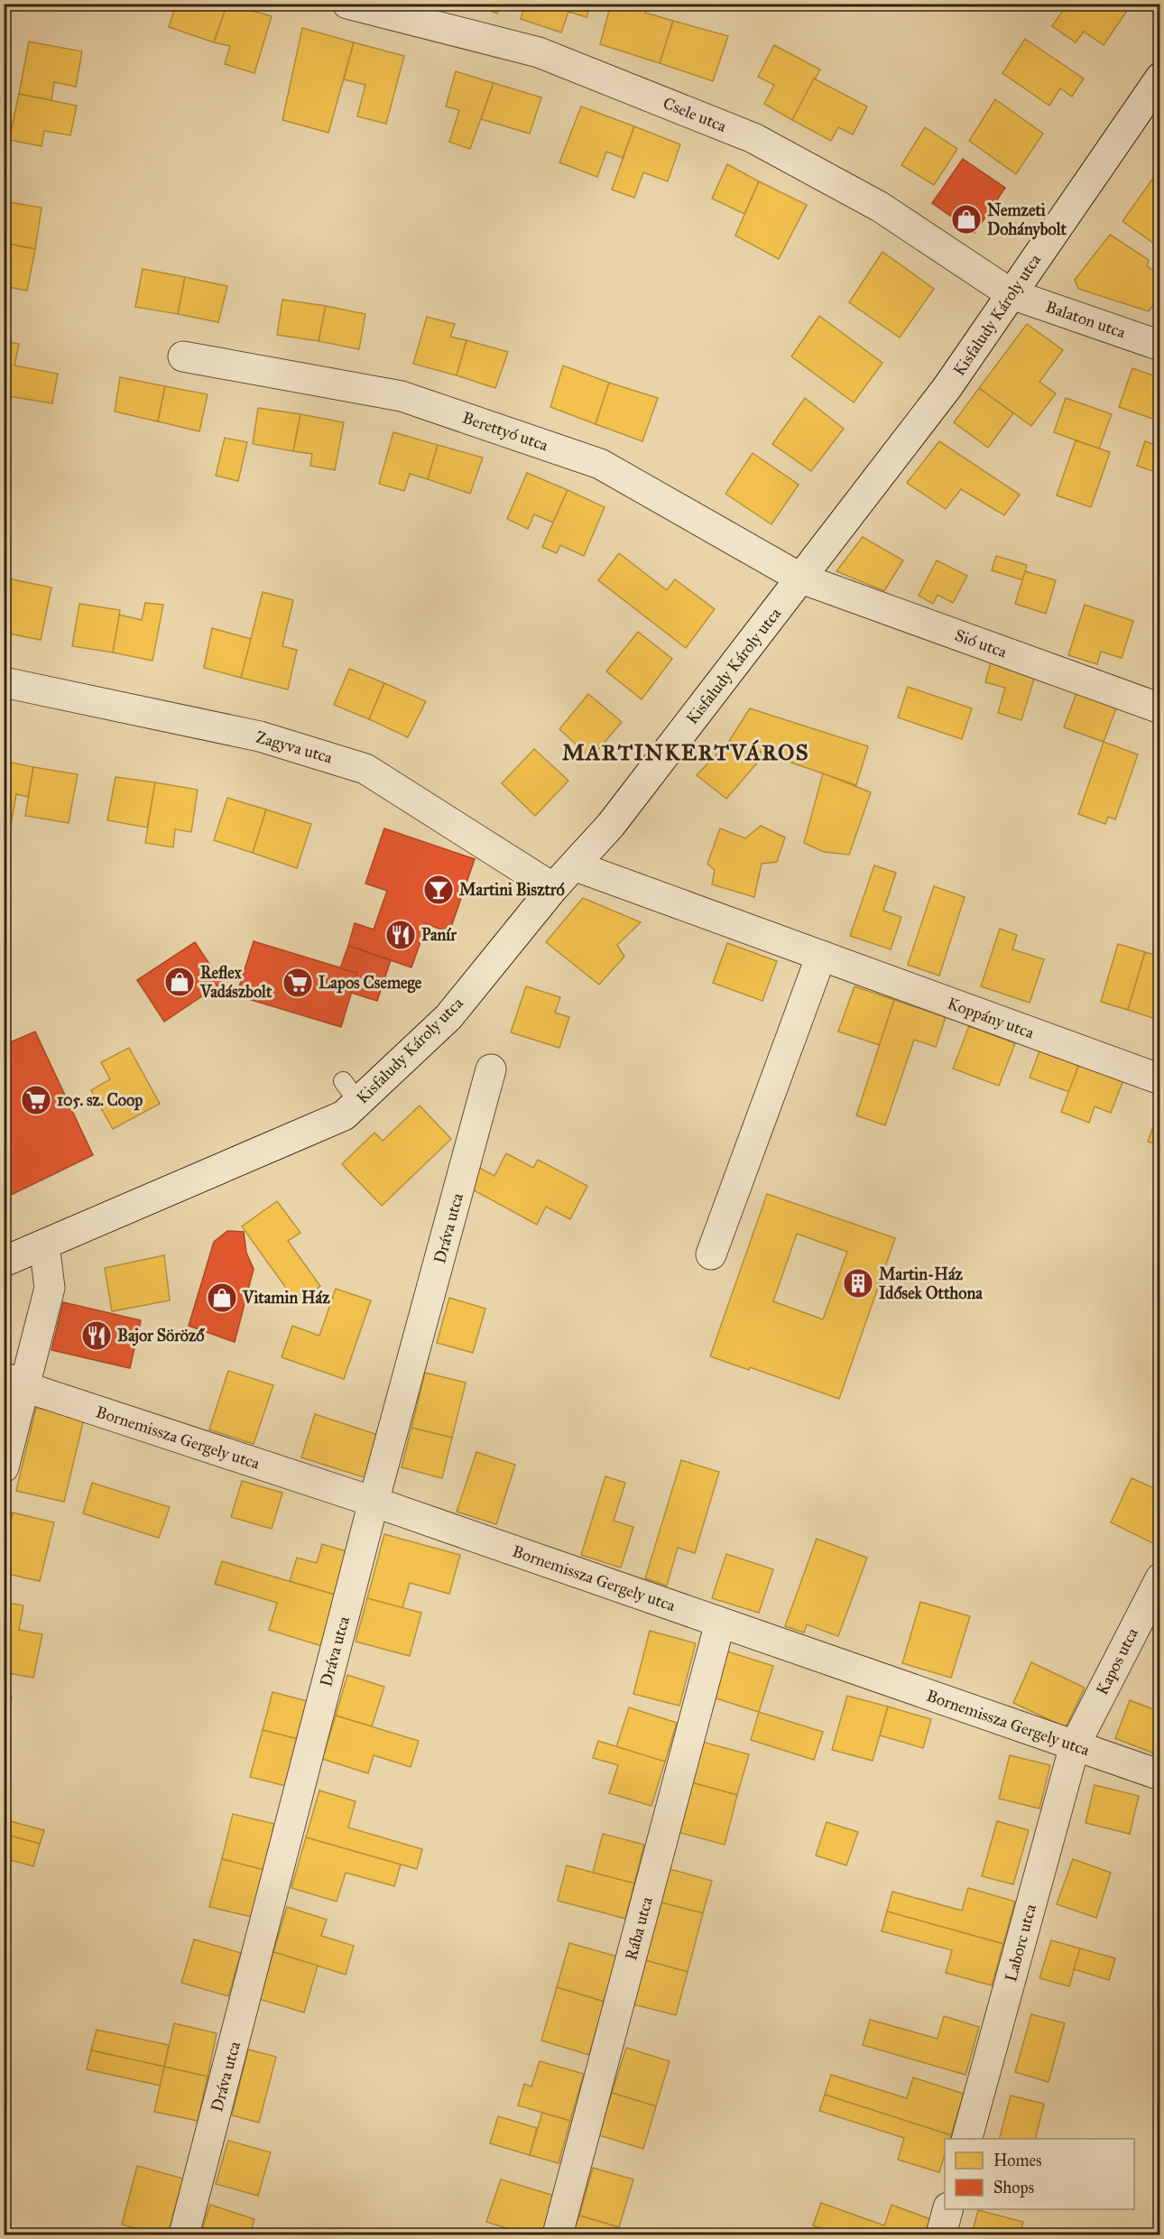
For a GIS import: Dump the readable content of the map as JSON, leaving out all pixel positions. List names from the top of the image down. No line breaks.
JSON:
{"streets":{"street":["Csele utca","Kisfaludy Károly utca","Balaton utca","Berettyó utca","Sió utca","Zagyva utca","Koppány utca","Dráva utca","Bornemissza Gergely utca","Kapos utca","Rába utca","Laborc utca"]},"crossings":[["Csele utca","Kisfaludy Károly utca"],["Csele utca","Balaton utca"],["Kisfaludy Károly utca","Balaton utca"],["Kisfaludy Károly utca","Berettyó utca"],["Kisfaludy Károly utca","Sió utca"],["Kisfaludy Károly utca","Zagyva utca"],["Kisfaludy Károly utca","Koppány utca"],["Berettyó utca","Sió utca"],["Dráva utca","Bornemissza Gergely utca"],["Bornemissza Gergely utca","Kapos utca"],["Bornemissza Gergely utca","Rába utca"],["Bornemissza Gergely utca","Laborc utca"],["Kapos utca","Laborc utca"]],"districts":["MARTINKERTVÁROS"],"places":{"shop":["Nemzeti Dohánybolt","Reflex Vadászbolt","Vitamin Ház"],"bar":["Martini Bisztró"],"restaurant":["Panír","Bajor Söröző"],"supermarket":["Lapos Csemege","105. sz. Coop"],"building":["Martin-Ház Idősek Otthona"]},"legend":["Homes","Shops"]}
